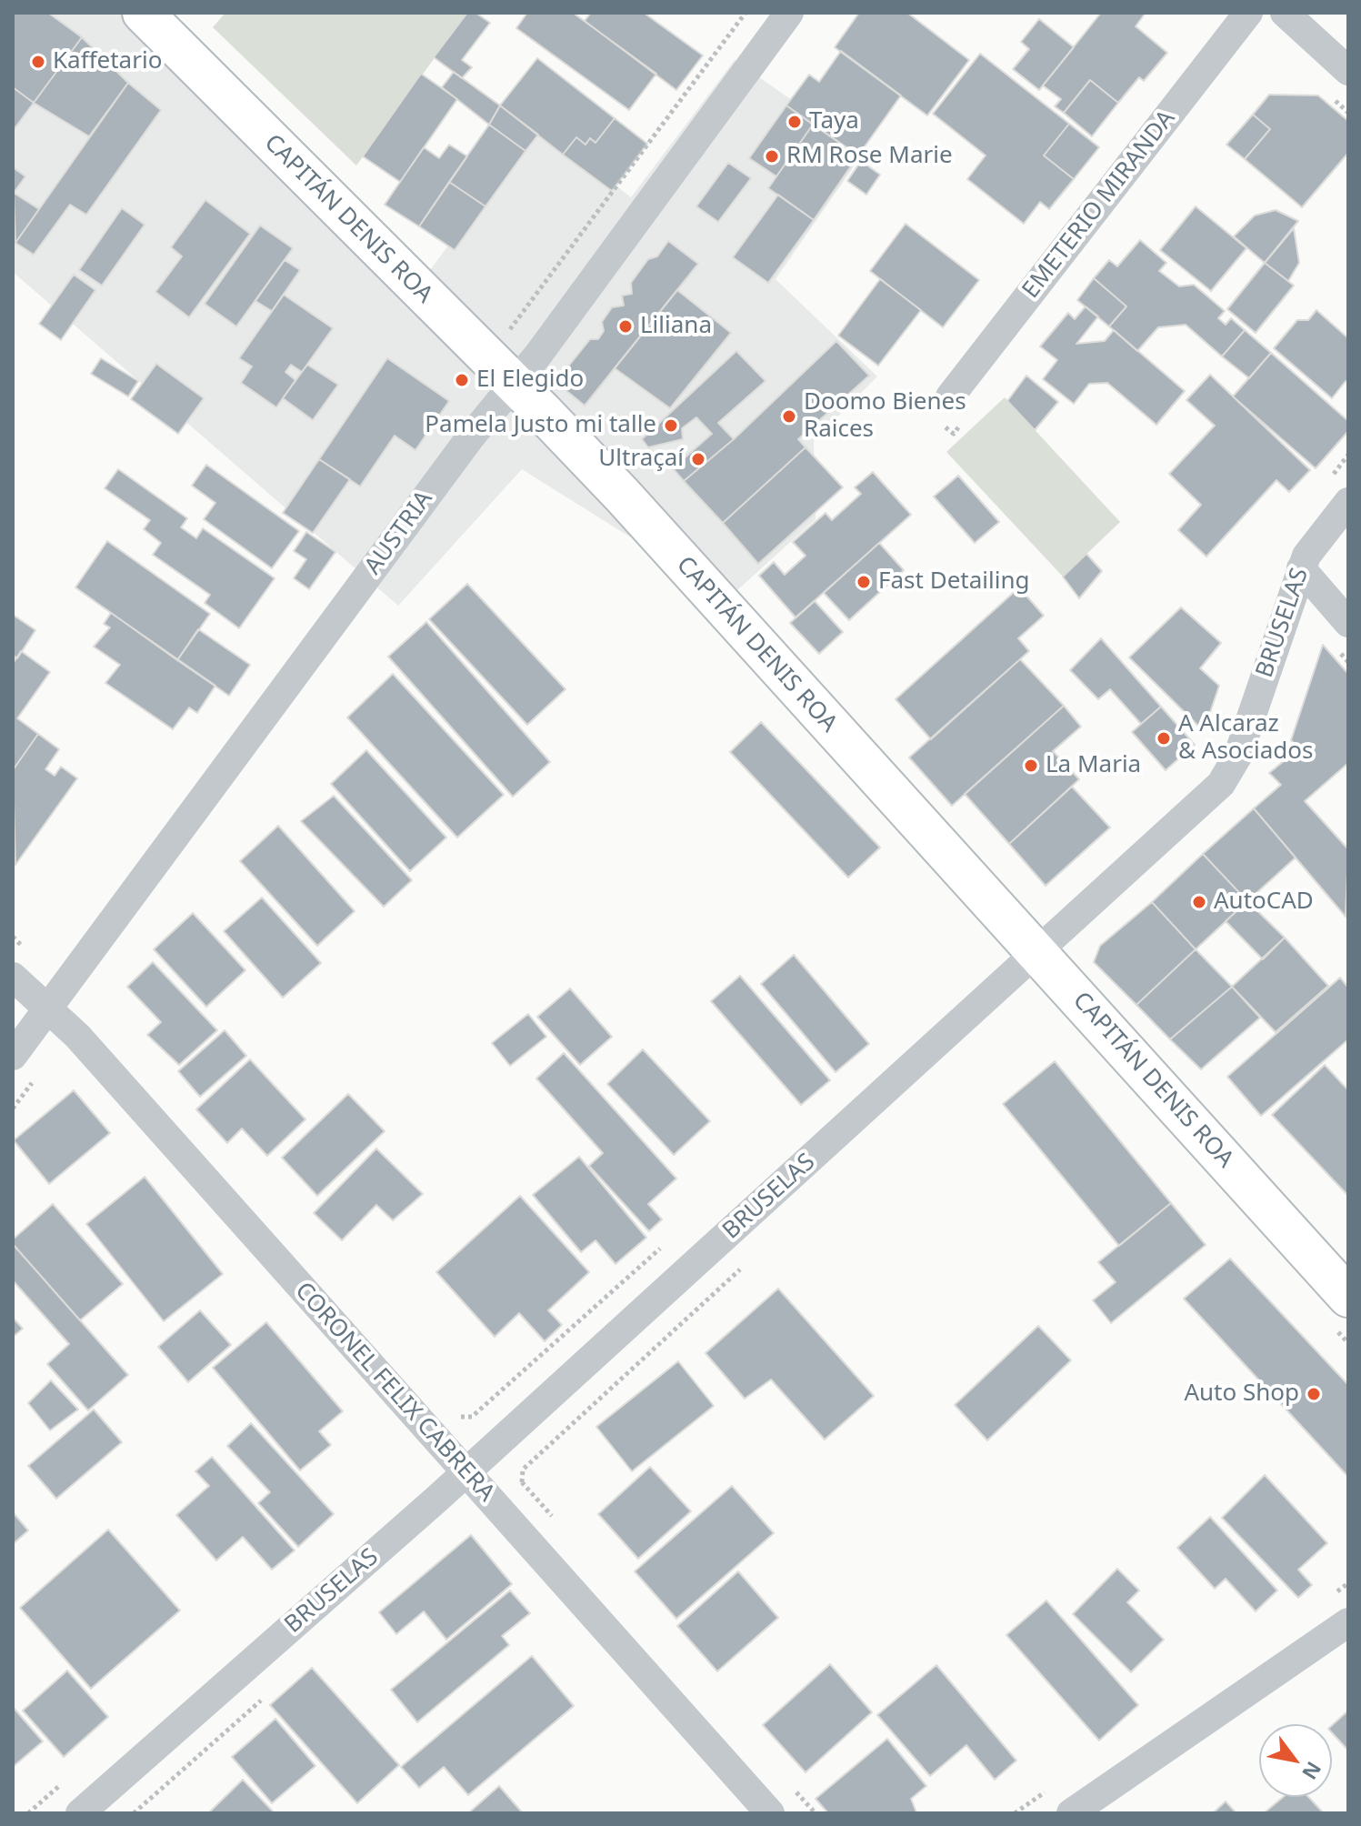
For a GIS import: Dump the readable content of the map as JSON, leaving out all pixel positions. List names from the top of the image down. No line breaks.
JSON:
{"streets":{"main road":["CAPITÁN DENIS ROA"],"street":["EMETERIO MIRANDA","AUSTRIA","BRUSELAS","CORONEL FELIX CABRERA"]},"crossings":[["CAPITÁN DENIS ROA","AUSTRIA"],["CAPITÁN DENIS ROA","BRUSELAS"],["AUSTRIA","CORONEL FELIX CABRERA"],["BRUSELAS","CORONEL FELIX CABRERA"]],"places":["Kaffetario","Taya","RM Rose Marie","Liliana","El Elegido","Doomo Bienes Raices","Pamela Justo mi talle","Ultraçaí","Fast Detailing","A Alcaraz & Asociados","La Maria","AutoCAD","Auto Shop"],"north":"bottom right"}
